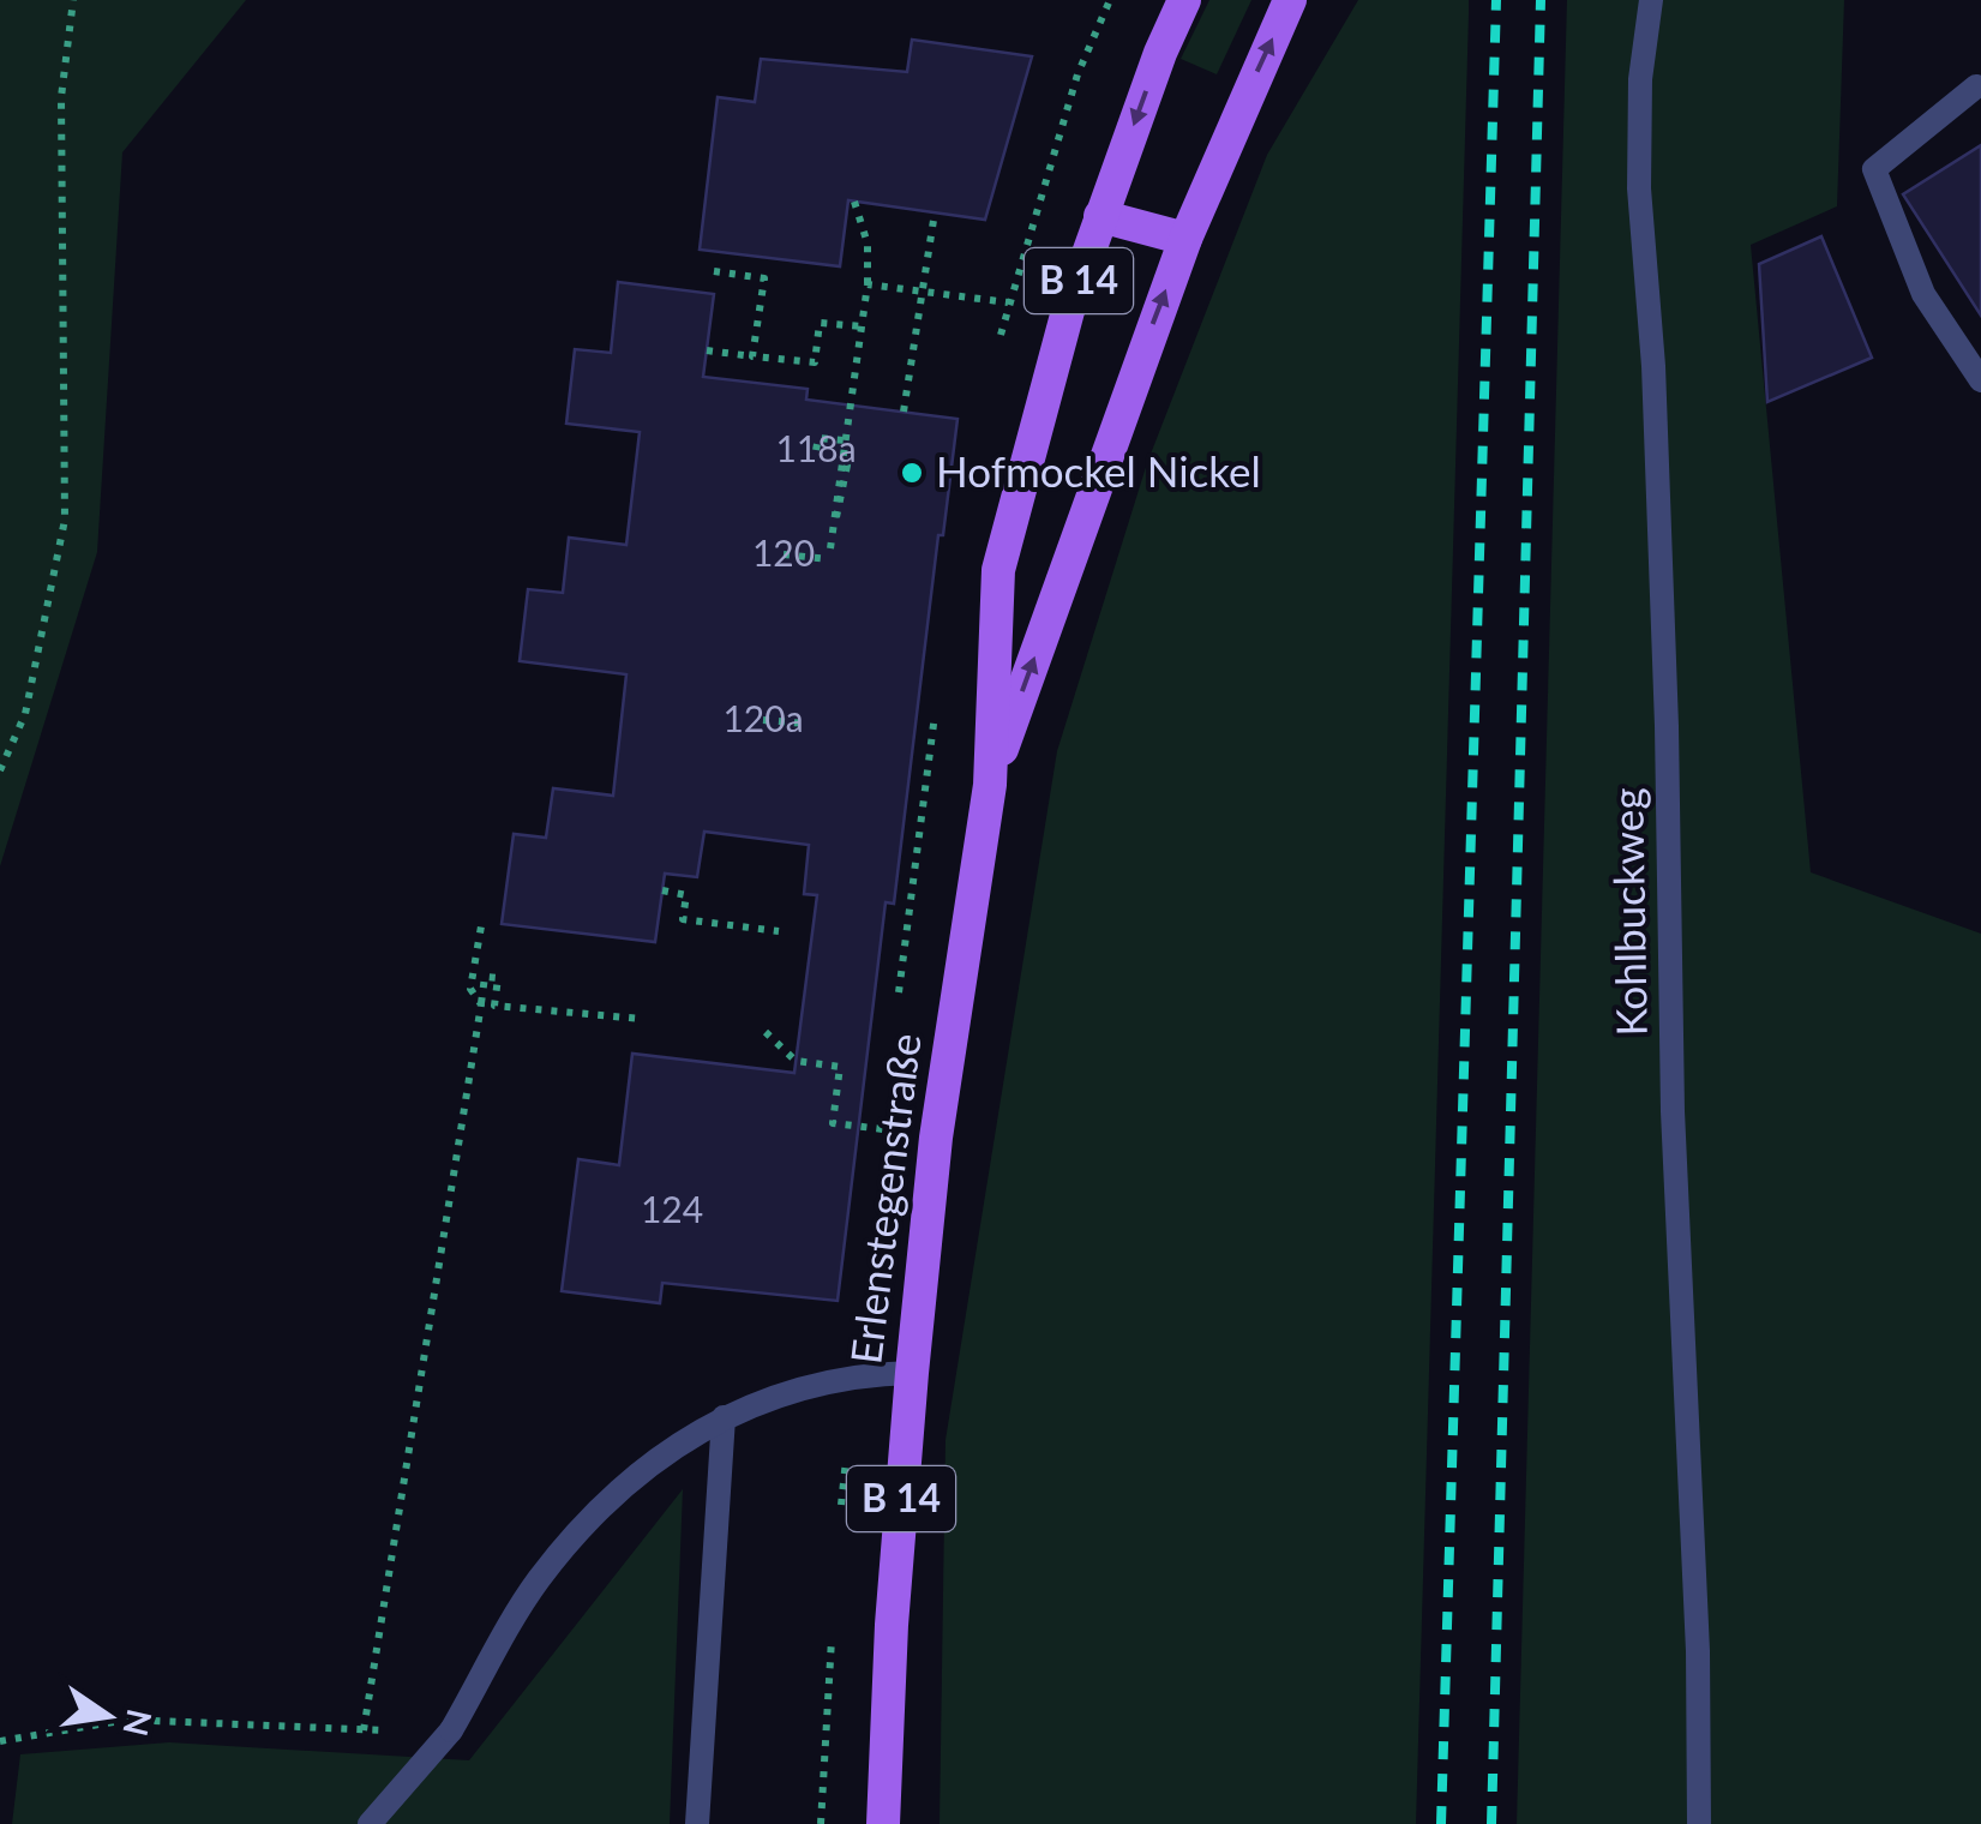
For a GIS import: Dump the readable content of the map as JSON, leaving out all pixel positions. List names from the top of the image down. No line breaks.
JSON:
{"streets":{"main road":["B 14","Erlenstegenstraße"],"street":["Kohlbuckweg"]},"places":["Hofmockel Nickel"],"house_numbers":["118a","120","120a","124"],"north":"right"}
